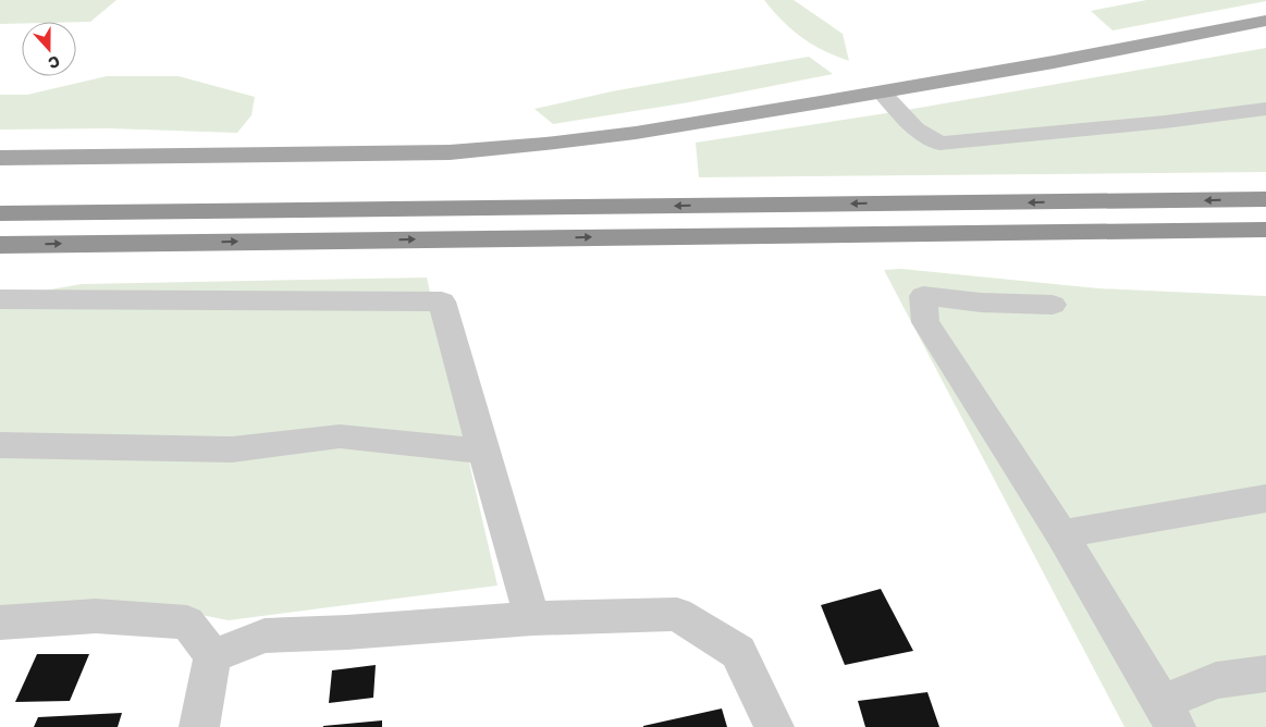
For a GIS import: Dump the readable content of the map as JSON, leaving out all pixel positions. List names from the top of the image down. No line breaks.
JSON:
{"north":"bottom"}
